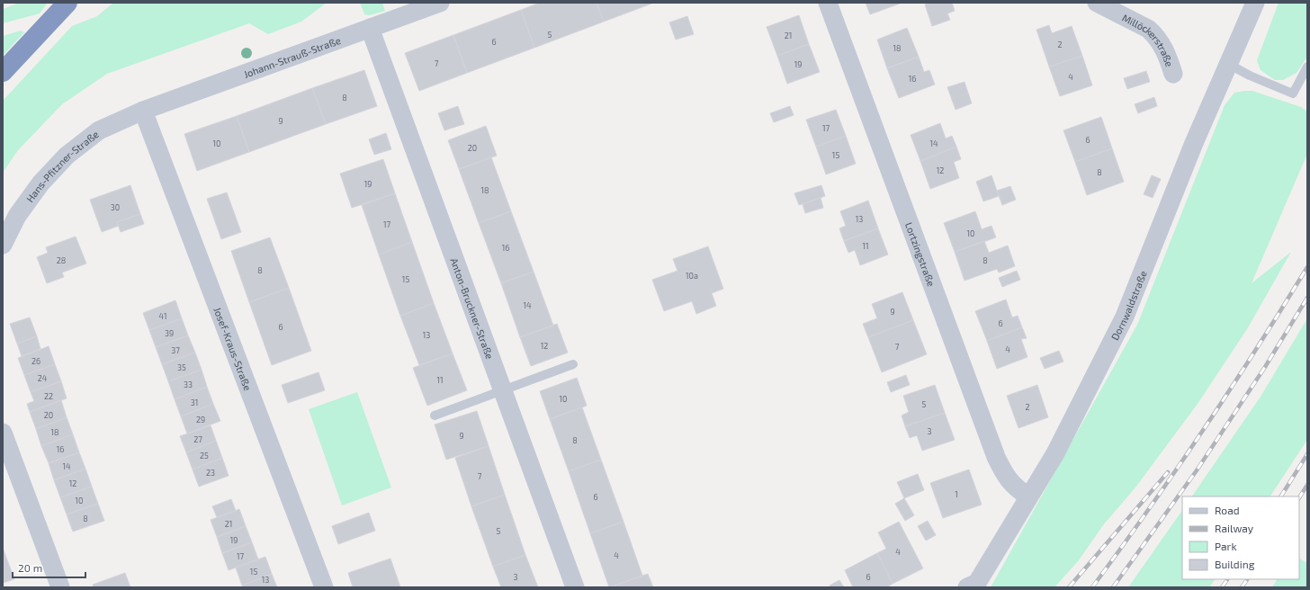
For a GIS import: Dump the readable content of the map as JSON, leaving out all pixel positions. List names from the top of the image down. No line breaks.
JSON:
{"streets":{"street":["Millöckerstraße","Johann-Strauß-Straße","Hans-Pfitzner-Straße","Lortzingstraße","Dornwaldstraße","Anton-Bruckner-Straße","Josef-Kraus-Straße"]},"crossings":[["Johann-Strauß-Straße","Hans-Pfitzner-Straße"],["Johann-Strauß-Straße","Anton-Bruckner-Straße"],["Johann-Strauß-Straße","Josef-Kraus-Straße"],["Hans-Pfitzner-Straße","Josef-Kraus-Straße"],["Lortzingstraße","Dornwaldstraße"]],"house_numbers":["5","21","6","2","18","7","19","4","16","8","9","17","6","10","14","20","15","12","8","19","18","30","13","17","10","11","16","28","8","8","10a","15","14","9","41","6","6","39","13","12","7","4","37","26","35","24","11","33","22","10","31","5","2","20","29","3","18","9","27","8","16","25","14","23","7","12","1","6","10","8","21","5","19","4","4","17","15","3","6","13"],"legend":["Road","Railway","Park","Building"],"scale_bar":"20 m"}
